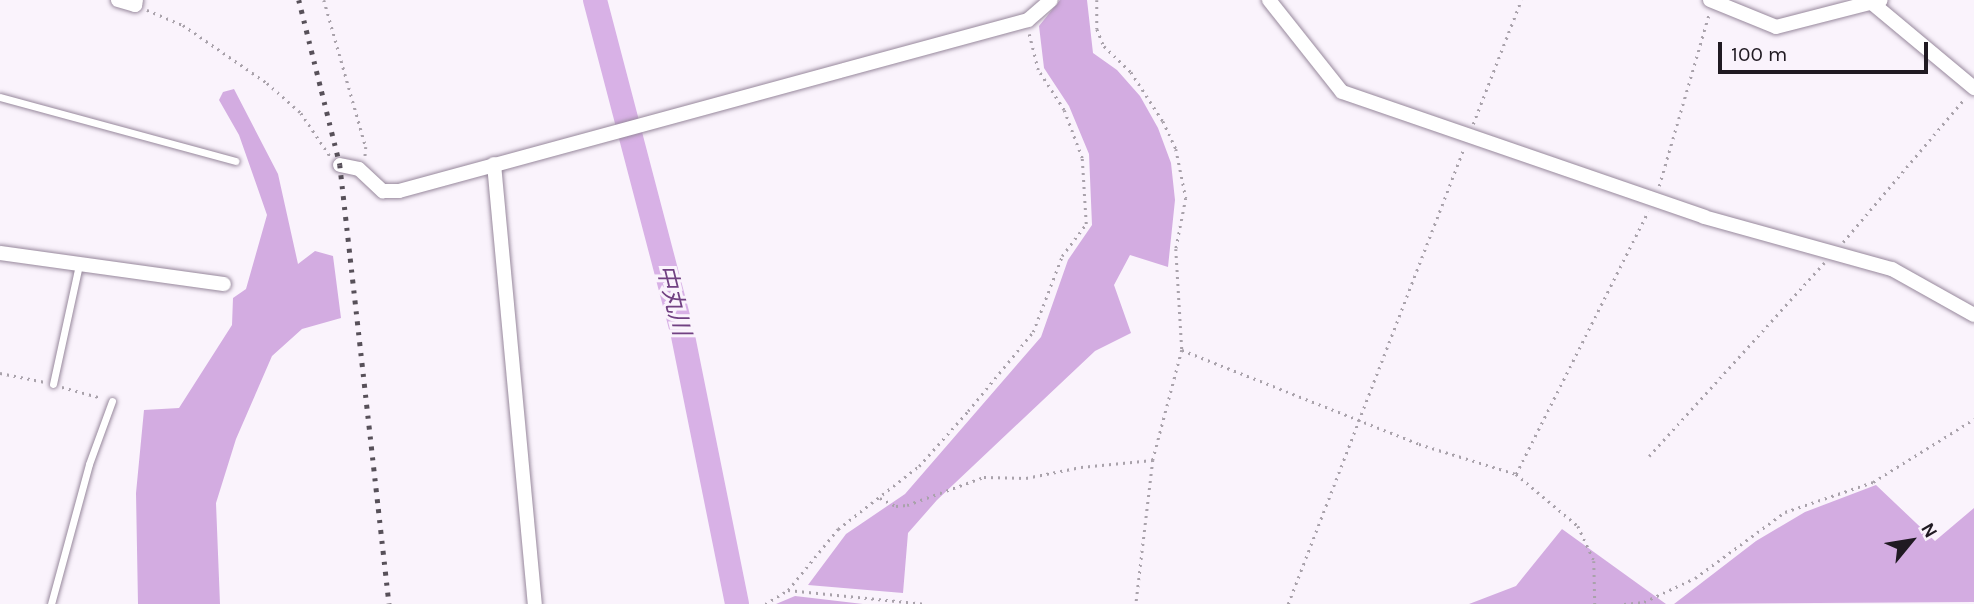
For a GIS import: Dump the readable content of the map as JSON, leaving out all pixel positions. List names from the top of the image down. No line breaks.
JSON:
{"water":["中丸川"],"scale_bar":"100 m","north":"top right"}
